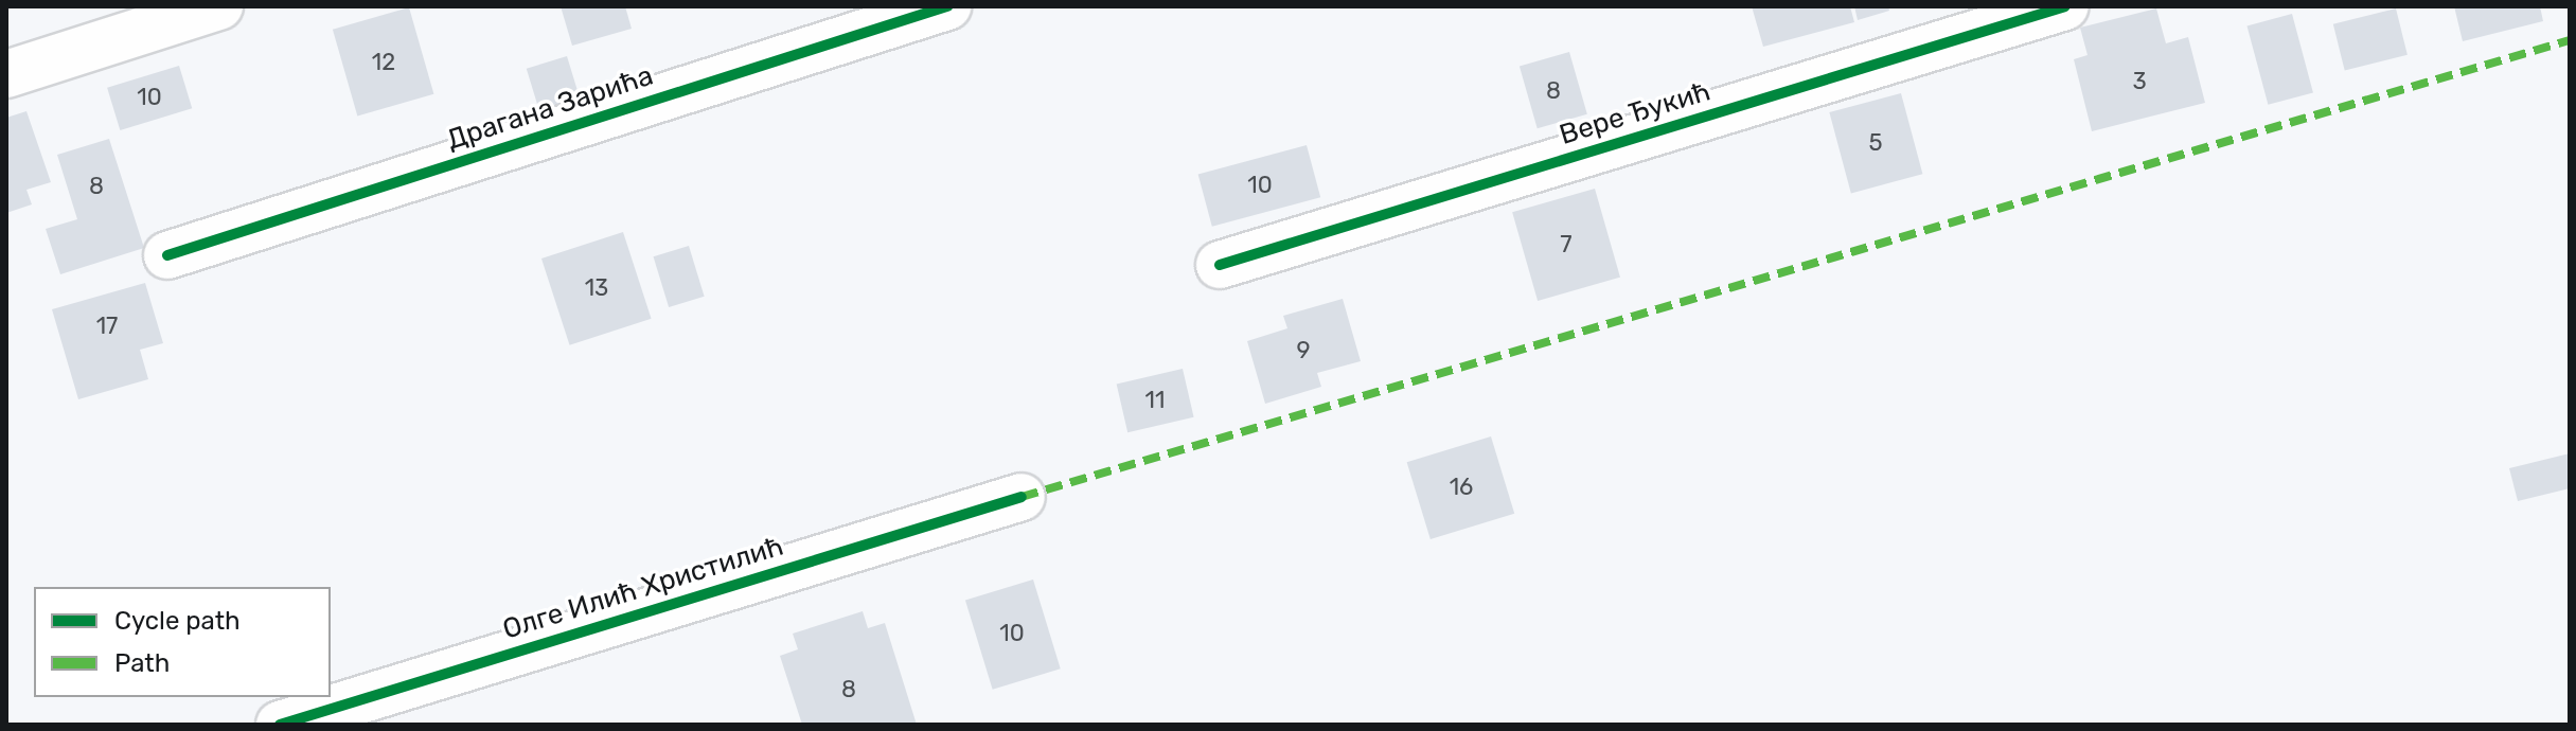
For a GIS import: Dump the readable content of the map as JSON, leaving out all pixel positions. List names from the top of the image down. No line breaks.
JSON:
{"streets":{"street":["Драгана Зарића","Вере Ђукић","Олге Илић Христилић"]},"house_numbers":["12","3","8","10","5","10","8","7","13","17","9","11","16","10","8"],"legend":["Cycle path","Path"]}
